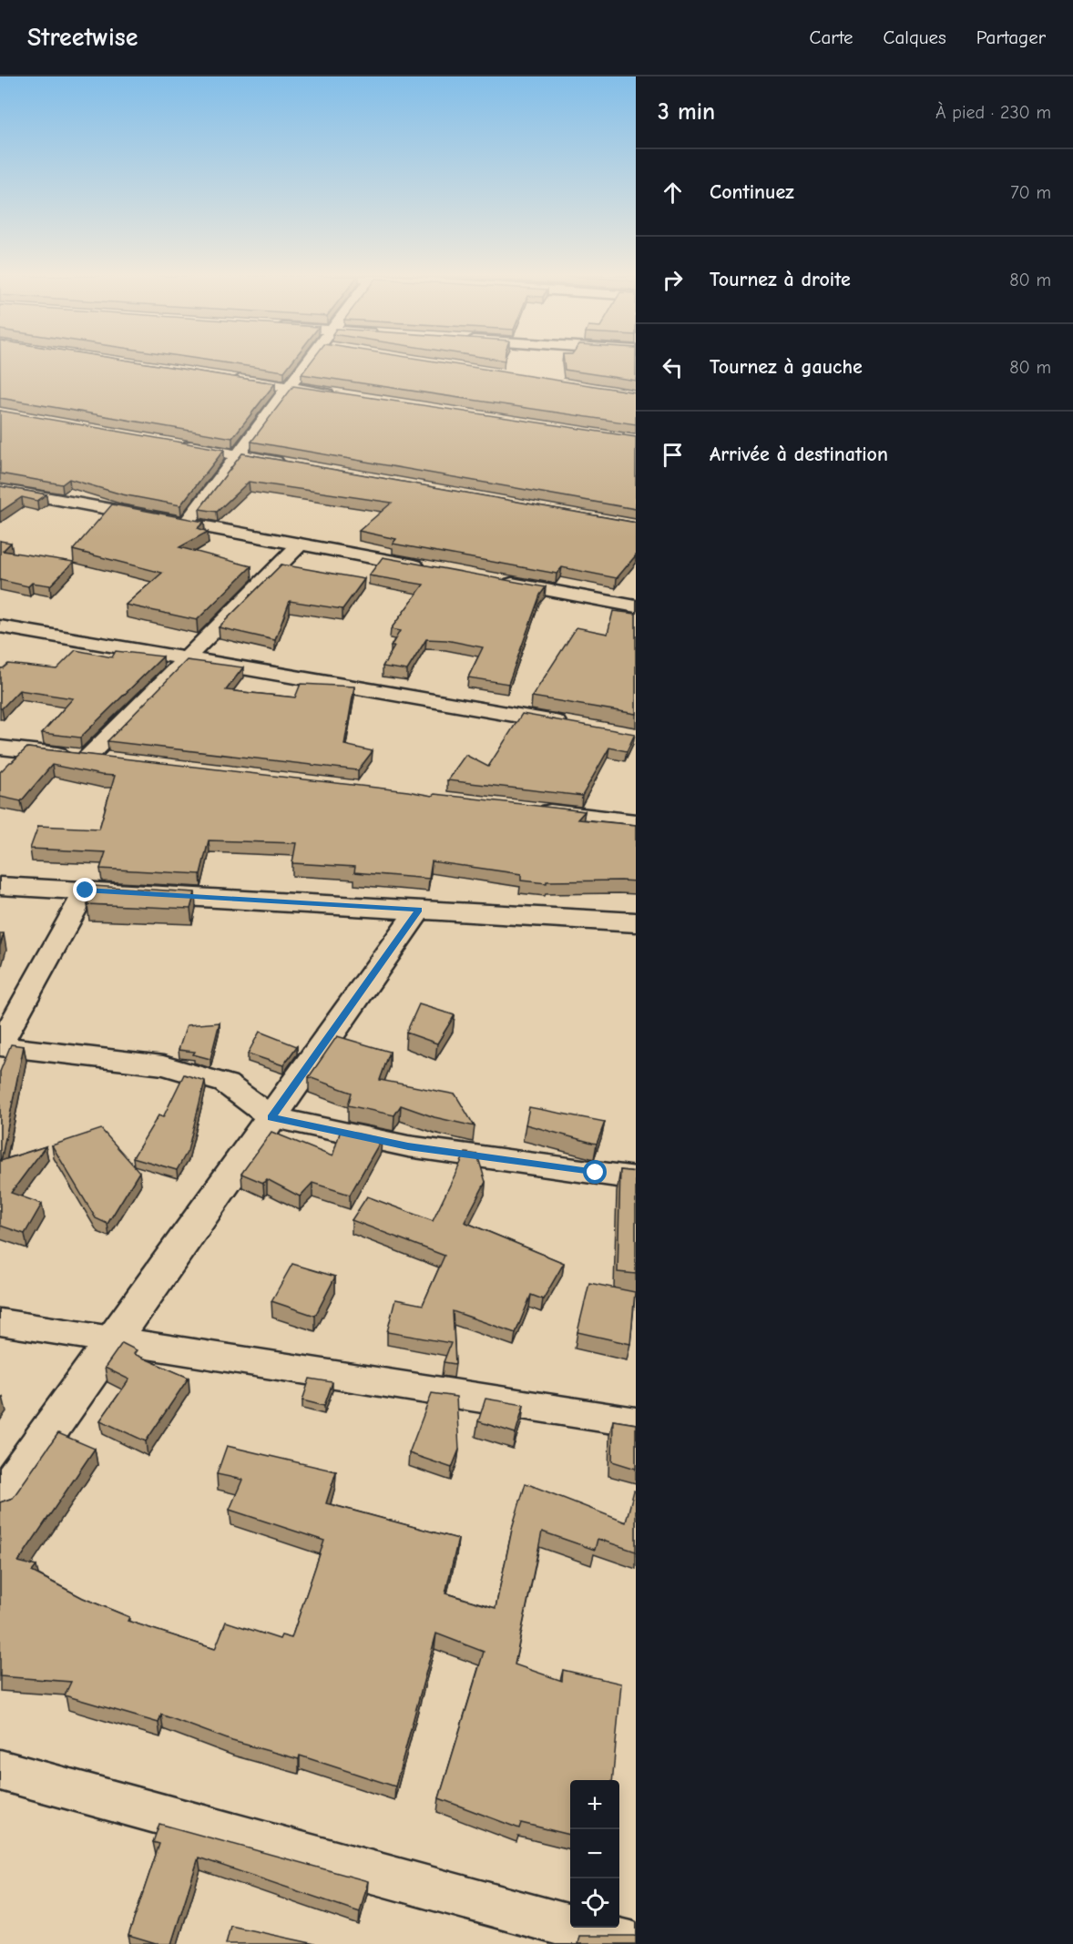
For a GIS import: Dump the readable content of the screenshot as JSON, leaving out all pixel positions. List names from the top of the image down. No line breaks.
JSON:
{"page":{"header":"Streetwise","nav":["Carte","Calques","Partager"],"heading":["3 min","À pied · 230 m"],"list":[["Continuez","70 m"],["Tournez à droite","80 m"],["Tournez à gauche","80 m"],"Arrivée à destination"],"map_buttons":["+","−"]}}
